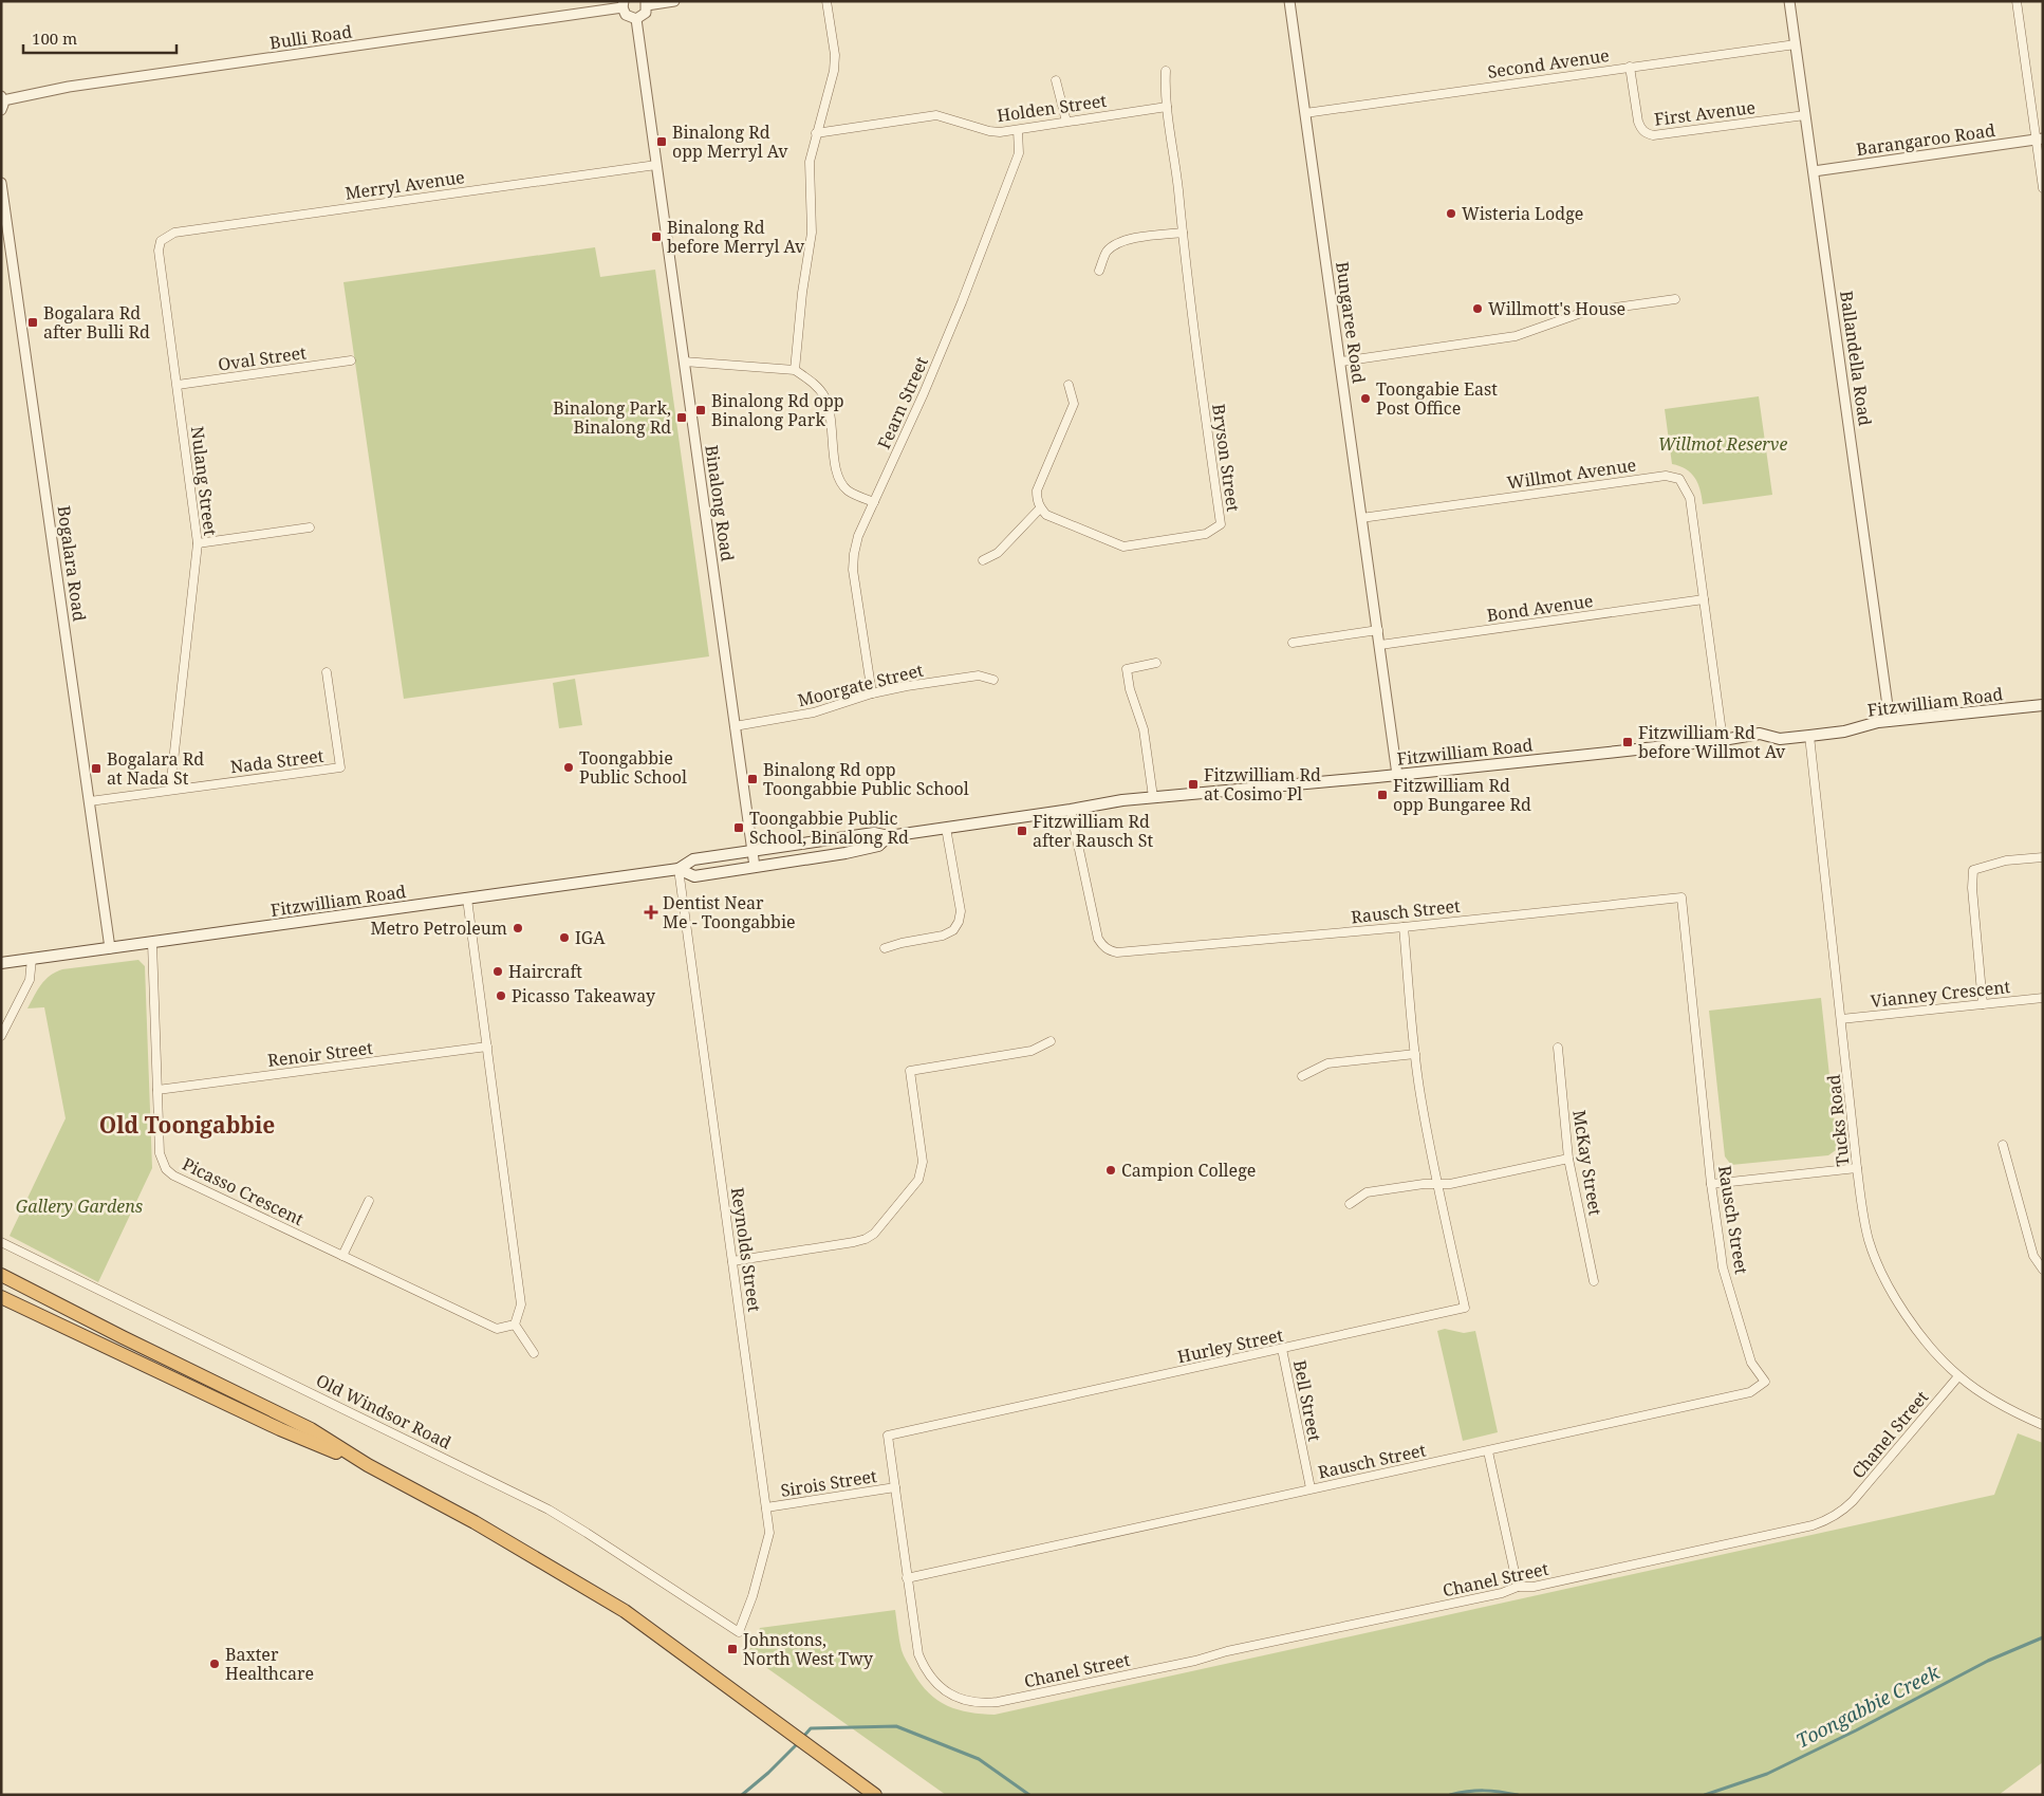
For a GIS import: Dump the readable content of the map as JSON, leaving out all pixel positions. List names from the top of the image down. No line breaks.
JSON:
{"streets":{"main road":["Fitzwilliam Road"],"street":["Bulli Road","Second Avenue","Holden Street","First Avenue","Barangaroo Road","Merryl Avenue","Bungaree Road","Oval Street","Ballandella Road","Fearn Street","Bryson Street","Willmot Avenue","Nulang Street","Binalong Road","Bogalara Road","Bond Avenue","Moorgate Street","Nada Street","Rausch Street","Vianney Crescent","Renoir Street","Tucks Road","McKay Street","Picasso Crescent","Reynolds Street","Hurley Street","Bell Street","Old Windsor Road","Chanel Street","Sirois Street"]},"crossings":[["Second Avenue","First Avenue"],["Second Avenue","Bungaree Road"],["Second Avenue","Ballandella Road"],["Holden Street","Fearn Street"],["Holden Street","Bryson Street"],["First Avenue","Ballandella Road"],["Barangaroo Road","Ballandella Road"],["Merryl Avenue","Nulang Street"],["Merryl Avenue","Binalong Road"],["Bungaree Road","Willmot Avenue"],["Bungaree Road","Bond Avenue"],["Bungaree Road","Fitzwilliam Road"],["Oval Street","Nulang Street"],["Ballandella Road","Fitzwilliam Road"],["Fearn Street","Moorgate Street"],["Willmot Avenue","Bond Avenue"],["Willmot Avenue","Fitzwilliam Road"],["Nulang Street","Nada Street"],["Binalong Road","Moorgate Street"],["Binalong Road","Fitzwilliam Road"],["Bogalara Road","Fitzwilliam Road"],["Bogalara Road","Nada Street"],["Fitzwilliam Road","Rausch Street"],["Fitzwilliam Road","Tucks Road"],["Fitzwilliam Road","Picasso Crescent"],["Fitzwilliam Road","Reynolds Street"],["Rausch Street","Hurley Street"],["Rausch Street","Bell Street"],["Vianney Crescent","Tucks Road"],["Renoir Street","Picasso Crescent"],["Tucks Road","Chanel Street"],["Reynolds Street","Old Windsor Road"],["Reynolds Street","Sirois Street"],["Hurley Street","Bell Street"],["Hurley Street","Chanel Street"],["Hurley Street","Sirois Street"]],"districts":["Old Toongabbie"],"water":["Toongabbie Creek"],"parks":["Willmot Reserve","Gallery Gardens"],"places":{"transit":["Binalong Rd opp Merryl Av","Binalong Rd before Merryl Av","Bogalara Rd after Bulli Rd","Binalong Rd opp Binalong Park","Binalong Park, Binalong Rd","Fitzwilliam Rd before Willmot Av","Bogalara Rd at Nada St","Binalong Rd opp Toongabbie Public School","Fitzwilliam Rd at Cosimo Pl","Fitzwilliam Rd opp Bungaree Rd","Toongabbie Public School, Binalong Rd","Fitzwilliam Rd after Rausch St","Johnstons, North West Twy"],"other":["Wisteria Lodge","Willmott's House","Toongabie East Post Office","Toongabbie Public School","Metro Petroleum","IGA","Haircraft","Picasso Takeaway","Campion College","Baxter Healthcare"],"health":["Dentist Near Me - Toongabbie"]},"scale_bar":"100 m"}
